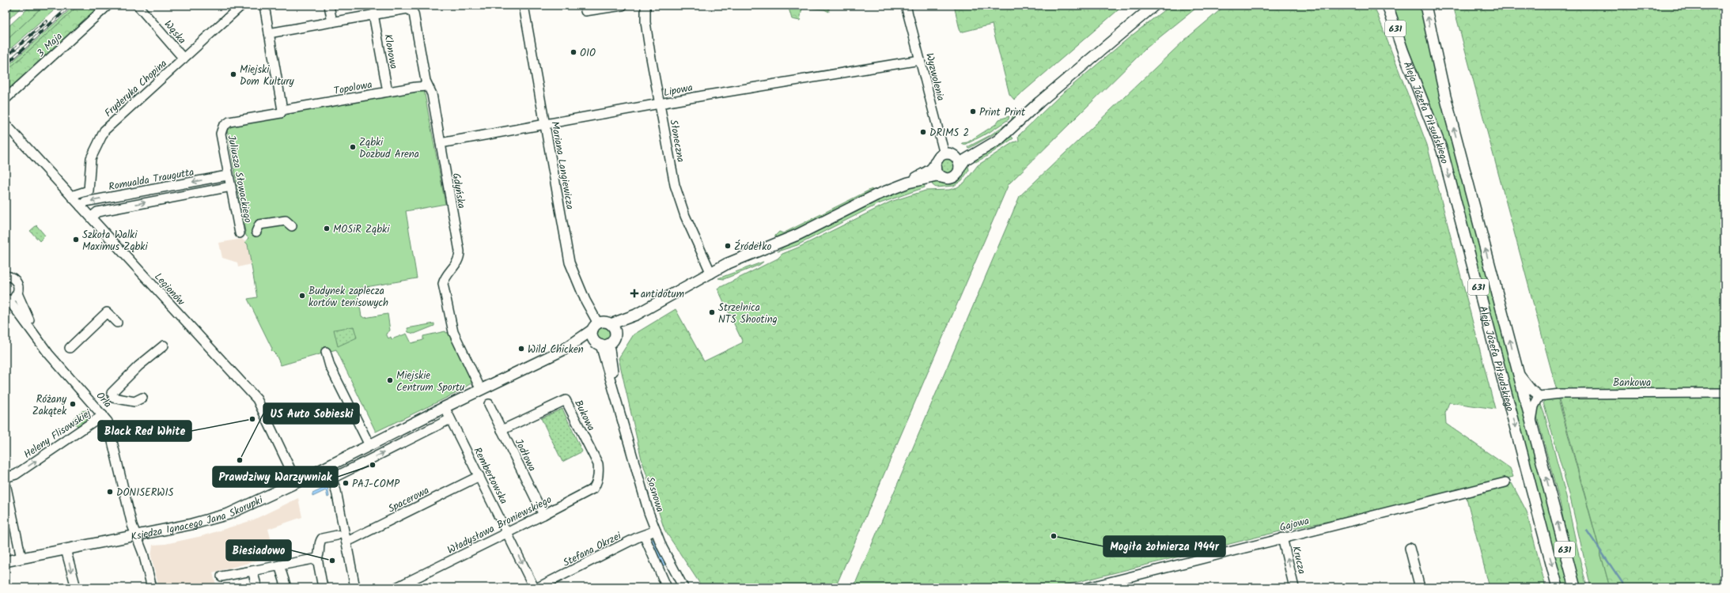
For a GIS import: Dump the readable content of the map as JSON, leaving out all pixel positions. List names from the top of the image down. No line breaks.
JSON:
{"streets":{"main road":["631","Aleja Józefa Piłsudskiego","Księdza Ignacego Jana Skorupki"],"street":["Wąska","3 Maja","Klonowa","Wyzwolenia","Topolowa","Fryderyka Chopina","Lipowa","Słoneczna","Mariana Langiewicza","Romualda Traugutta","Juliusza Słowackiego","Gdyńska","Legionów","Bankowa","Orla","Bukowa","Heleny Flisowskiej","Jodłowa","Rembertowska","Sosnowa","Spacerowa","Gajowa","Władysława Broniewskiego","Stefana Okrzei","Krucza"]},"crossings":[["Wąska","Fryderyka Chopina"],["Klonowa","Topolowa"],["Wyzwolenia","Lipowa"],["Topolowa","Juliusza Słowackiego"],["Topolowa","Gdyńska"],["Fryderyka Chopina","Legionów"],["Lipowa","Słoneczna"],["Lipowa","Mariana Langiewicza"],["Lipowa","Gdyńska"],["Mariana Langiewicza","Księdza Ignacego Jana Skorupki"],["Romualda Traugutta","Juliusza Słowackiego"],["Romualda Traugutta","Legionów"],["Gdyńska","Księdza Ignacego Jana Skorupki"],["Legionów","Księdza Ignacego Jana Skorupki"],["Orla","Heleny Flisowskiej"],["Orla","Księdza Ignacego Jana Skorupki"],["Bukowa","Jodłowa"],["Bukowa","Władysława Broniewskiego"],["Jodłowa","Władysława Broniewskiego"],["Rembertowska","Spacerowa"],["Rembertowska","Księdza Ignacego Jana Skorupki"],["Rembertowska","Władysława Broniewskiego"],["Sosnowa","Księdza Ignacego Jana Skorupki"],["Sosnowa","Stefana Okrzei"],["Gajowa","Krucza"]],"one_way":["Heleny Flisowskiej","Krucza"],"places":{"other":["OIO","Miejski Dom Kultury","Print Print","DRIMS 2","Ząbki Dozbud Arena","MOSiR Ząbki","Szkoła Walki Maximus Ząbki","Źródełko","Budynek zaplecza kortów tenisowych","Strzelnica NTS Shooting","Wild Chicken","Miejskie Centrum Sportu","Różany Zakątek","Black Red White","US Auto Sobieski","Prawdziwy Warzywniak","PAJ-COMP","DONISERWIS","Mogiła żołnierza 1944r","Biesiadowo"],"health":["antidotum"]}}
